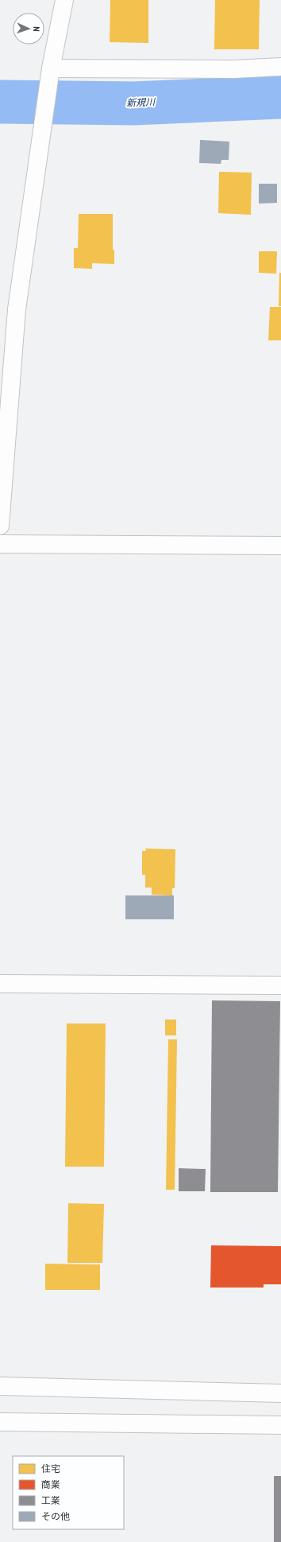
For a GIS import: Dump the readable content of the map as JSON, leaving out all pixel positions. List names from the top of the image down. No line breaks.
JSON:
{"water":["新規川"],"legend":["住宅","商業","工業","その他"],"north":"right"}
